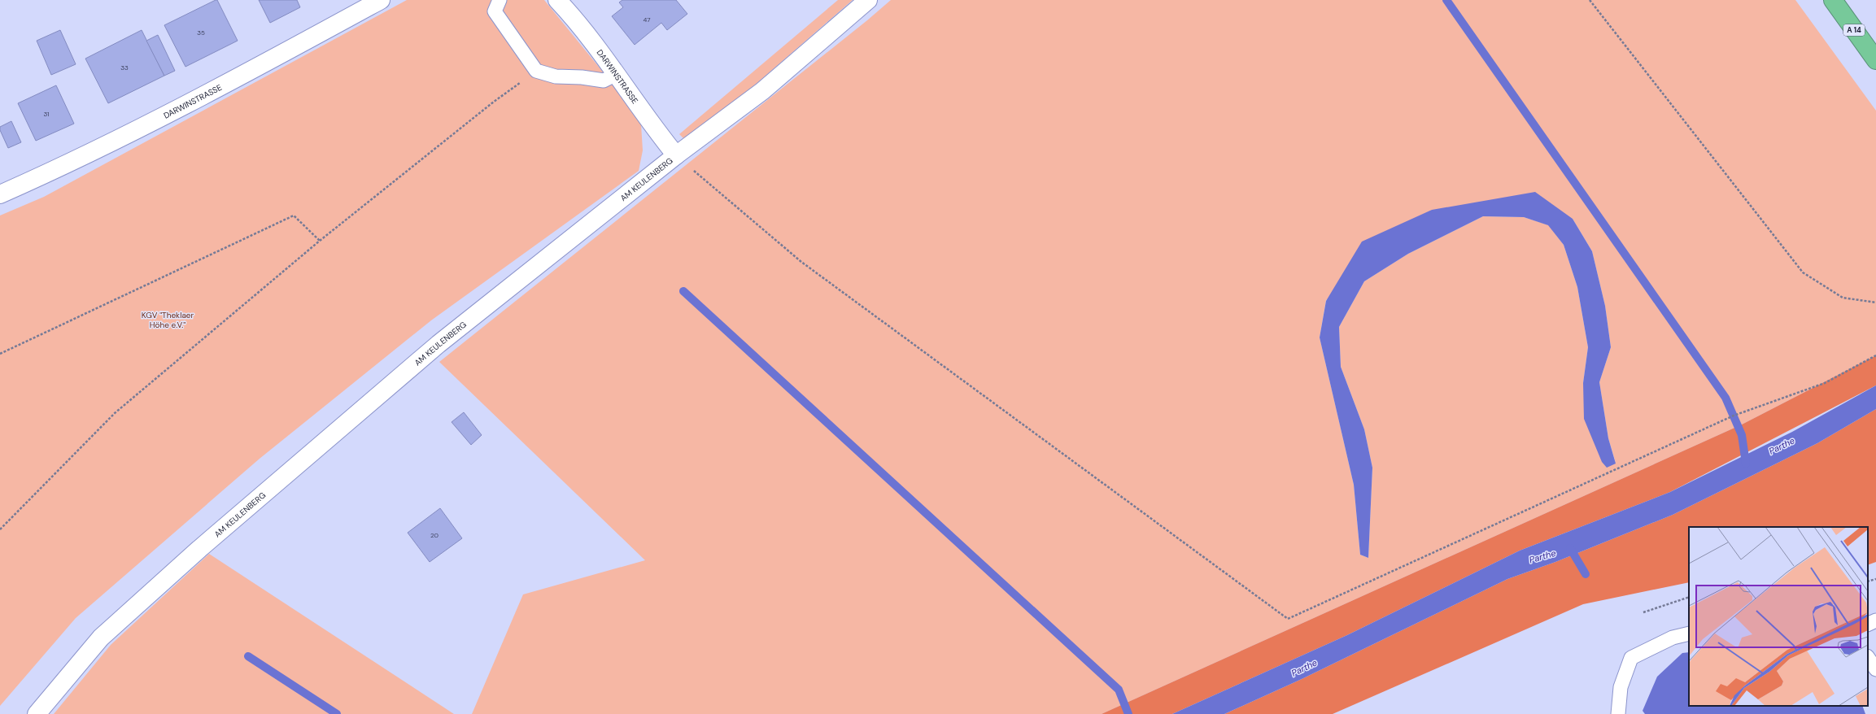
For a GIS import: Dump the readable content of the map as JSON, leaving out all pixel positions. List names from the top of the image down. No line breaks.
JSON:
{"streets":{"highway":["A 14"],"street":["DARWINSTRASSE","AM KEULENBERG"]},"crossings":[["DARWINSTRASSE","AM KEULENBERG"]],"water":["Parthe"],"parks":["KGV \"Theklaer Höhe e.V.\""],"house_numbers":["47","35","33","31","20"]}
